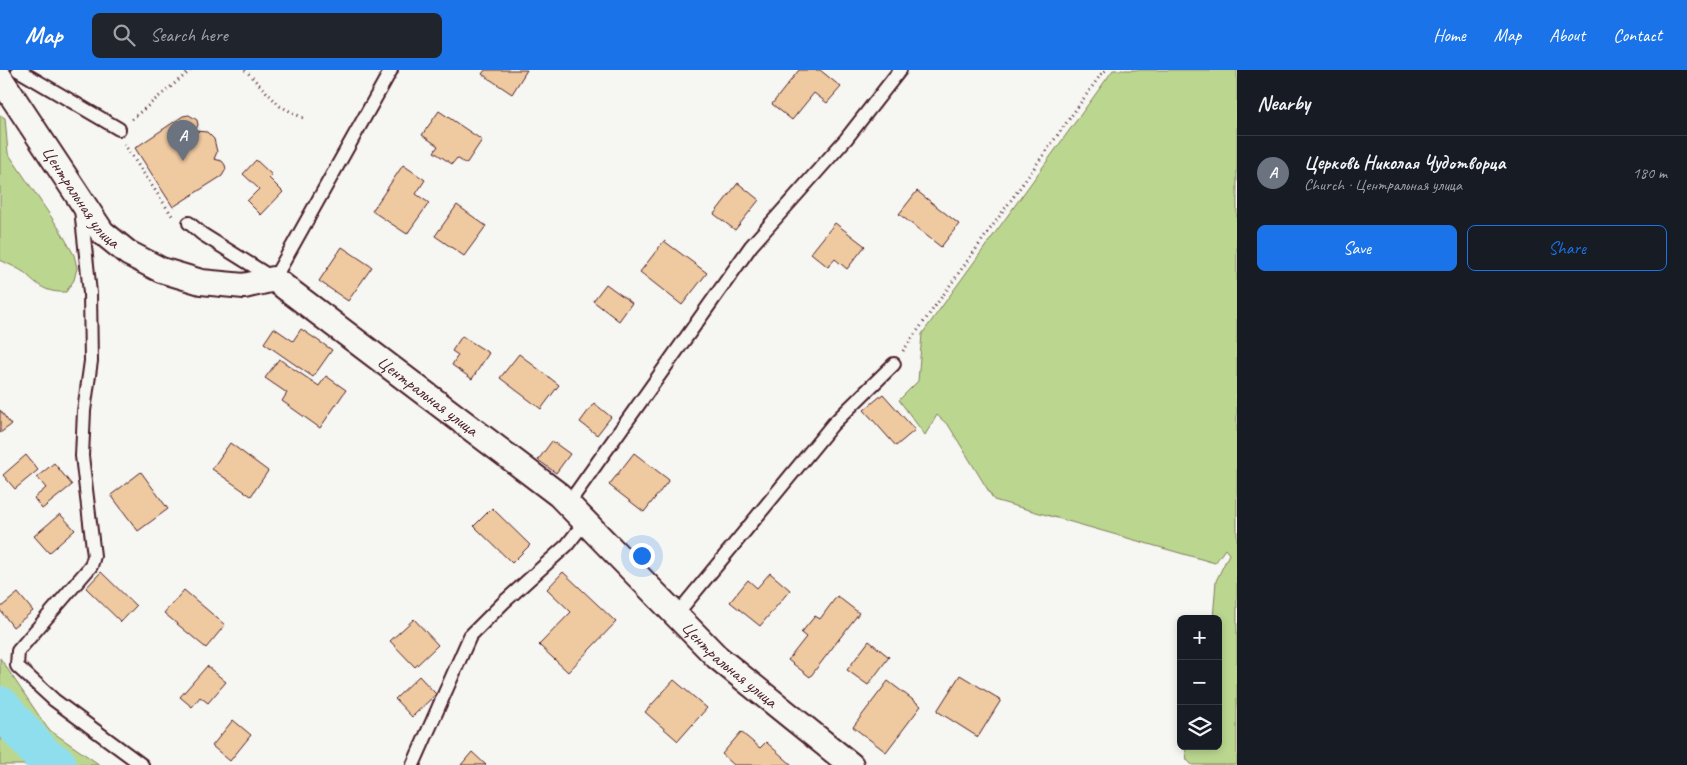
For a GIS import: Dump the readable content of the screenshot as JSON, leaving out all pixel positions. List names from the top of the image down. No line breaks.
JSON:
{"streets":{"street":["Центральная улица"]},"page":{"header":"Map","search":"Search here","nav":["Home","Map","About","Contact"],"heading":"Nearby","pins":"A","list":[{"mark":"A","name":"Церковь Николая Чудотворца","note":"Church · Центральная улица","value":"180 m"}],"buttons":["Save","Share"],"map_buttons":["+","−"]}}
